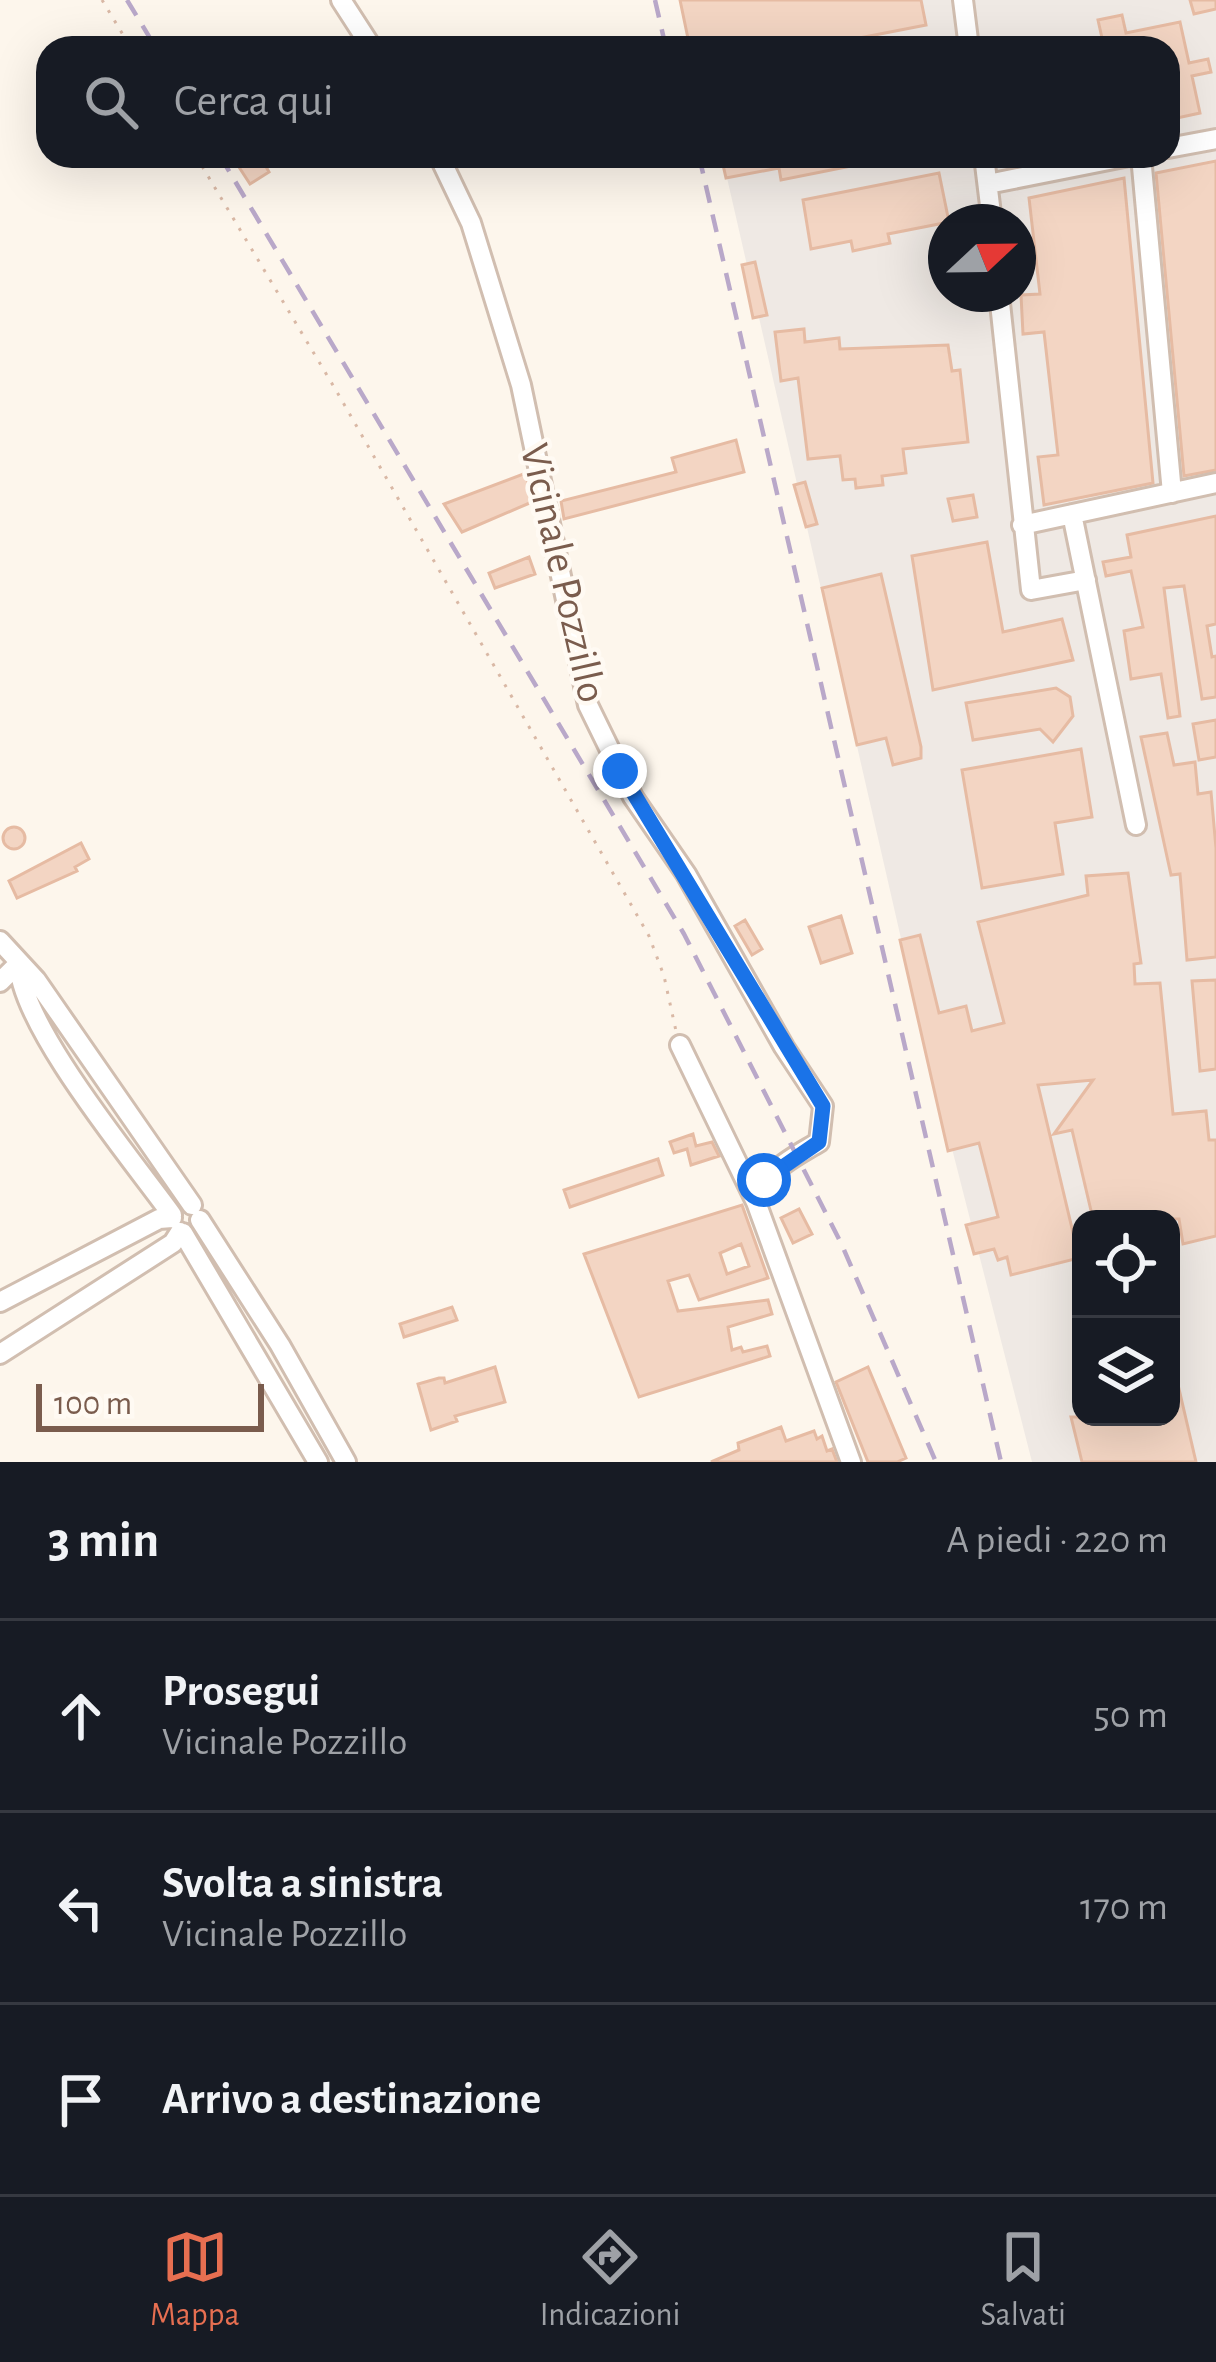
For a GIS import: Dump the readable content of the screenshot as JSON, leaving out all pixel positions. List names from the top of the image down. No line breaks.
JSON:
{"streets":{"street":["Vicinale Pozzillo"]},"scale_bar":"100 m","north":"right","page":{"search":"Cerca qui","scale":"100 m","heading":["3 min","A piedi · 220 m"],"list":[["Prosegui","Vicinale Pozzillo","50 m"],["Svolta a sinistra","Vicinale Pozzillo","170 m"],"Arrivo a destinazione"],"nav":["Mappa","Indicazioni","Salvati"]}}
